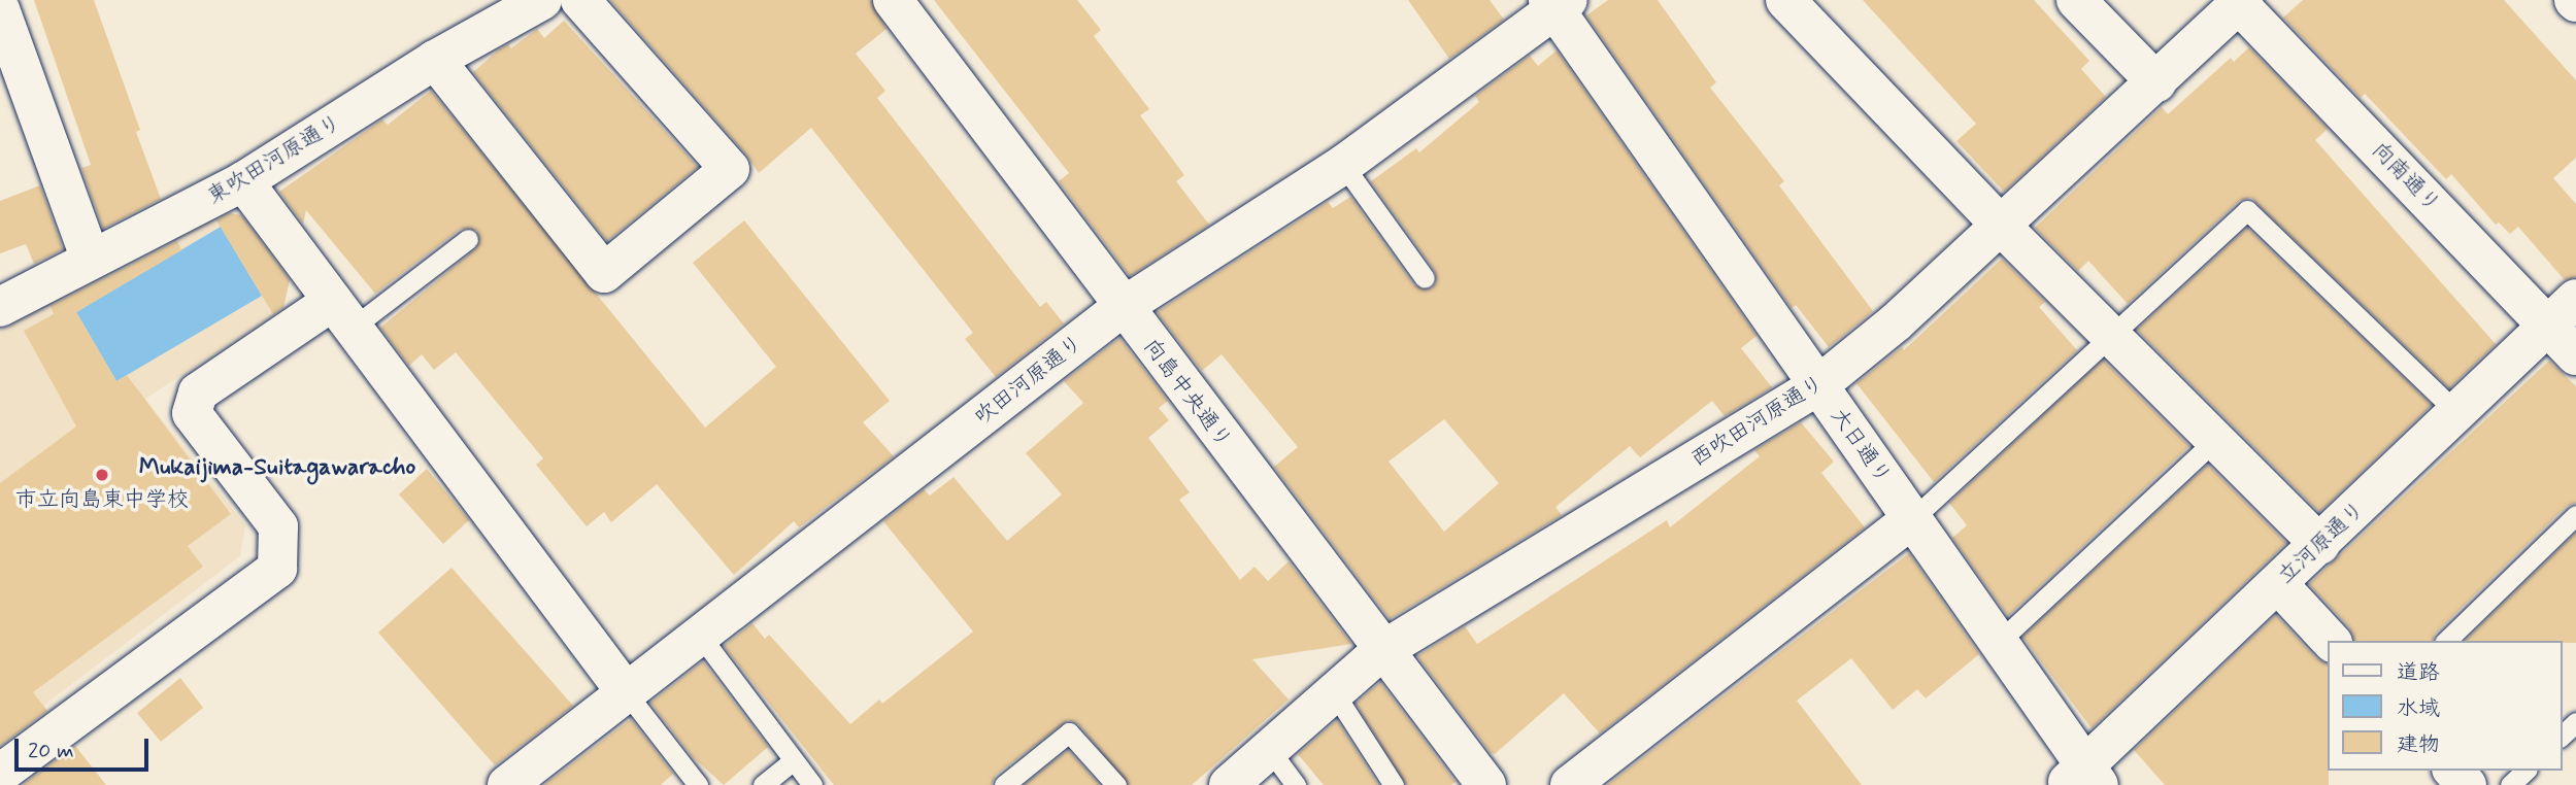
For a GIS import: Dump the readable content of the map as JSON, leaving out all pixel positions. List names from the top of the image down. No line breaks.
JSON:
{"streets":{"street":["東吹田河原通り","向南通り","吹田河原通り","向島中央通り","西吹田河原通り","大日通り","立河原通り"]},"crossings":[["向南通り","西吹田河原通り"],["向南通り","立河原通り"],["吹田河原通り","向島中央通り"],["吹田河原通り","大日通り"],["向島中央通り","西吹田河原通り"],["西吹田河原通り","大日通り"],["大日通り","立河原通り"]],"districts":["Mukaijima-Suitagawaracho"],"places":["市立向島東中学校"],"legend":["道路","水域","建物"],"scale_bar":"20 m"}
